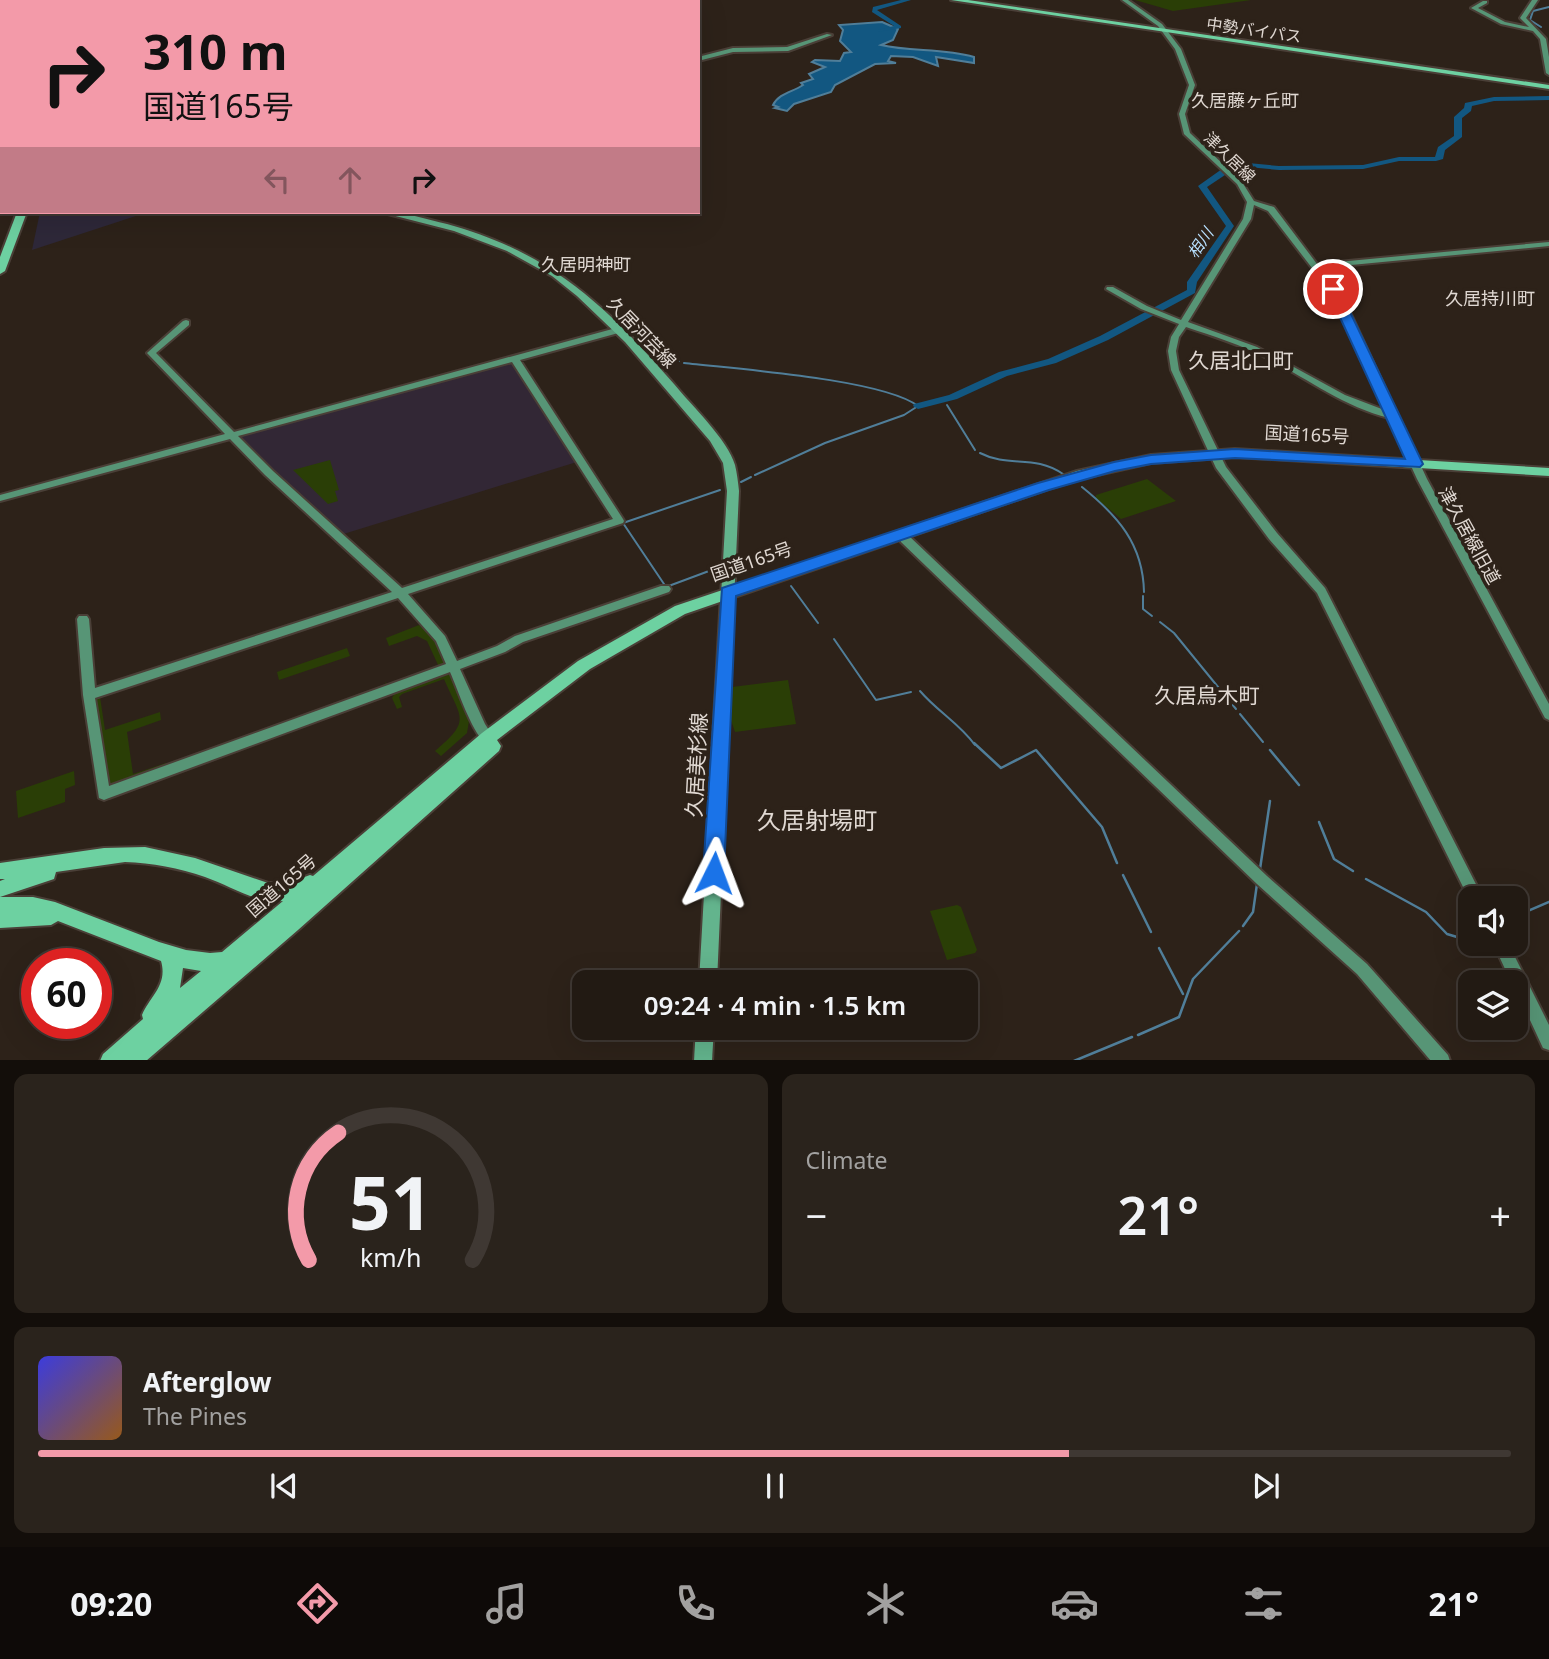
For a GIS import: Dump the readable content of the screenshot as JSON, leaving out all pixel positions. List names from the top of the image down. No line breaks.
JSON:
{"streets":{"highway":["中勢バイパス","国道165号"],"main road":["久居河芸線","久居美杉線"],"street":["津久居線","津久居線旧道"]},"crossings":[["中勢バイパス","津久居線"],["津久居線","国道165号"],["津久居線","津久居線旧道"],["久居河芸線","国道165号"],["久居河芸線","久居美杉線"],["国道165号","津久居線旧道"],["国道165号","久居美杉線"]],"districts":["久居藤ヶ丘町","久居明神町","久居持川町","久居北口町","久居烏木町","久居射場町"],"water":["相川"],"page":{"turn":["310 m","国道165号"],"limit":"60","trip":"09:24 · 4 min · 1.5 km","tile":"Climate","heat":["−","21°","+"],"song":["Afterglow","The Pines"],"tabs":["09:20","21°"],"gauge":["51","km/h"]}}
